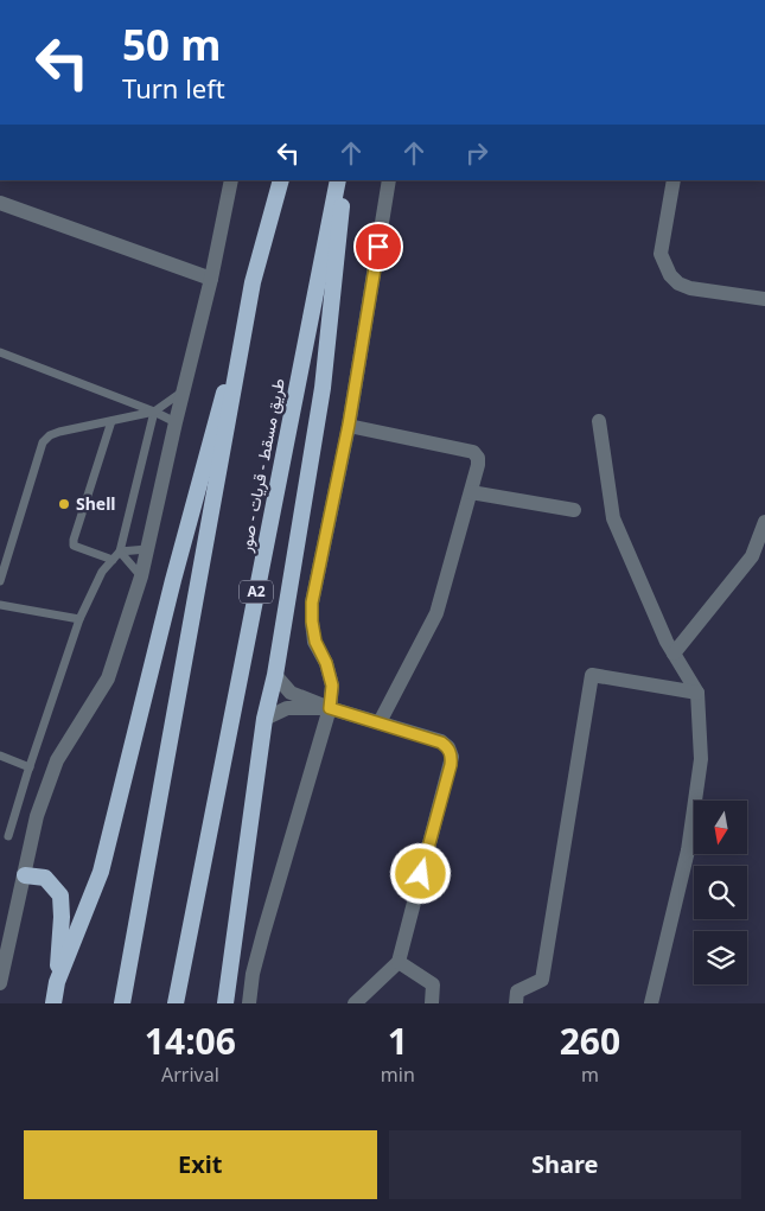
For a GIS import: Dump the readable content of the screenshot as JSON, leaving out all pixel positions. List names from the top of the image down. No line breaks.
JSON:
{"streets":{"highway":["طريق مسقط - قريات - صور","A2"]},"places":["Shell"],"north":"bottom","page":{"turn":["50 m","Turn left"],"eta":["14:06","Arrival","1","min","260","m"],"buttons":["Exit","Share"]}}
